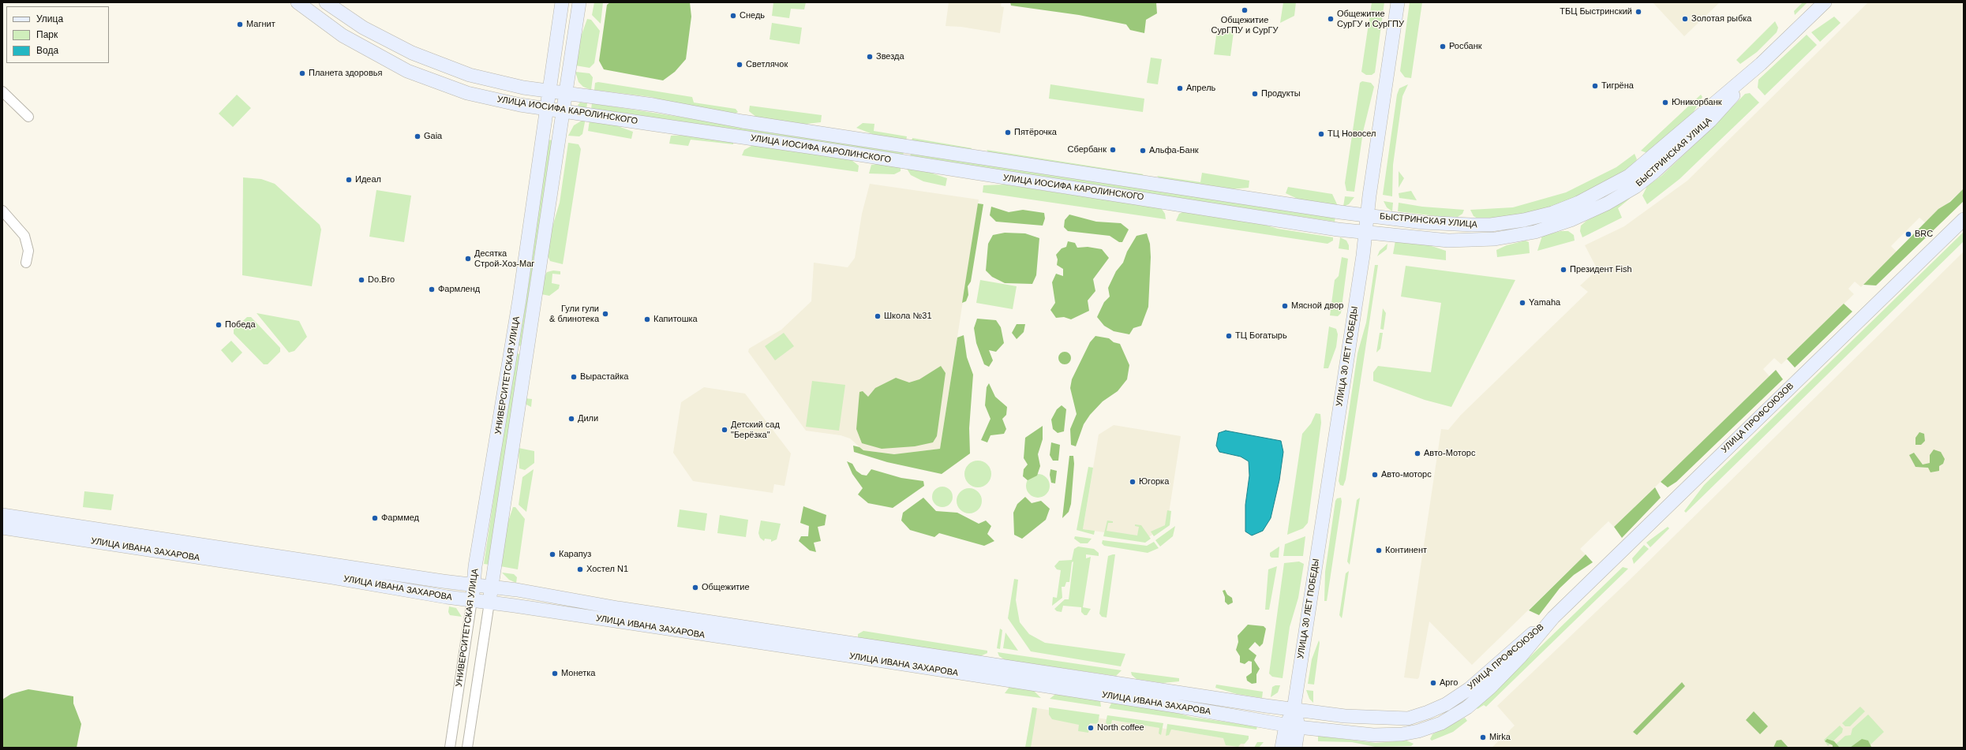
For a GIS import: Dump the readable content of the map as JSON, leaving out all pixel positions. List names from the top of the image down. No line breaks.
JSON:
{"streets":{"main road":["УЛИЦА ИОСИФА КАРОЛИНСКОГО","БЫСТРИНСКАЯ УЛИЦА","УЛИЦА 30 ЛЕТ ПОБЕДЫ","УНИВЕРСИТЕТСКАЯ УЛИЦА","УЛИЦА ПРОФСОЮЗОВ","УЛИЦА ИВАНА ЗАХАРОВА"]},"crossings":[["УЛИЦА ИОСИФА КАРОЛИНСКОГО","БЫСТРИНСКАЯ УЛИЦА"],["УЛИЦА ИОСИФА КАРОЛИНСКОГО","УЛИЦА 30 ЛЕТ ПОБЕДЫ"],["УЛИЦА ИОСИФА КАРОЛИНСКОГО","УНИВЕРСИТЕТСКАЯ УЛИЦА"],["БЫСТРИНСКАЯ УЛИЦА","УЛИЦА 30 ЛЕТ ПОБЕДЫ"],["УЛИЦА 30 ЛЕТ ПОБЕДЫ","УЛИЦА ПРОФСОЮЗОВ"],["УЛИЦА 30 ЛЕТ ПОБЕДЫ","УЛИЦА ИВАНА ЗАХАРОВА"],["УНИВЕРСИТЕТСКАЯ УЛИЦА","УЛИЦА ИВАНА ЗАХАРОВА"],["УЛИЦА ПРОФСОЮЗОВ","УЛИЦА ИВАНА ЗАХАРОВА"]],"places":["Общежитие СурГПУ и СурГУ","ТБЦ Быстринский","Снедь","Общежитие СурГУ и СурГПУ","Золотая рыбка","Магнит","Росбанк","Звезда","Светлячок","Планета здоровья","Тигрёна","Апрель","Продукты","Юникорбанк","Пятёрочка","ТЦ Новосел","Gaia","Сбербанк","Альфа-Банк","Идеал","BRC","Десятка Строй-Хоз-Маг","Президент Fish","Do.Bro","Фармленд","Yamaha","Мясной двор","Гули гули & блинотека","Школа №31","Капитошка","Победа","ТЦ Богатырь","Вырастайка","Дили","Детский сад \"Берёзка\"","Авто-Моторс","Авто-моторс","Югорка","Фарммед","Континент","Карапуз","Хостел N1","Общежитие","Монетка","Арго","North coffee","Mirka"],"legend":["Улица","Парк","Вода"]}
